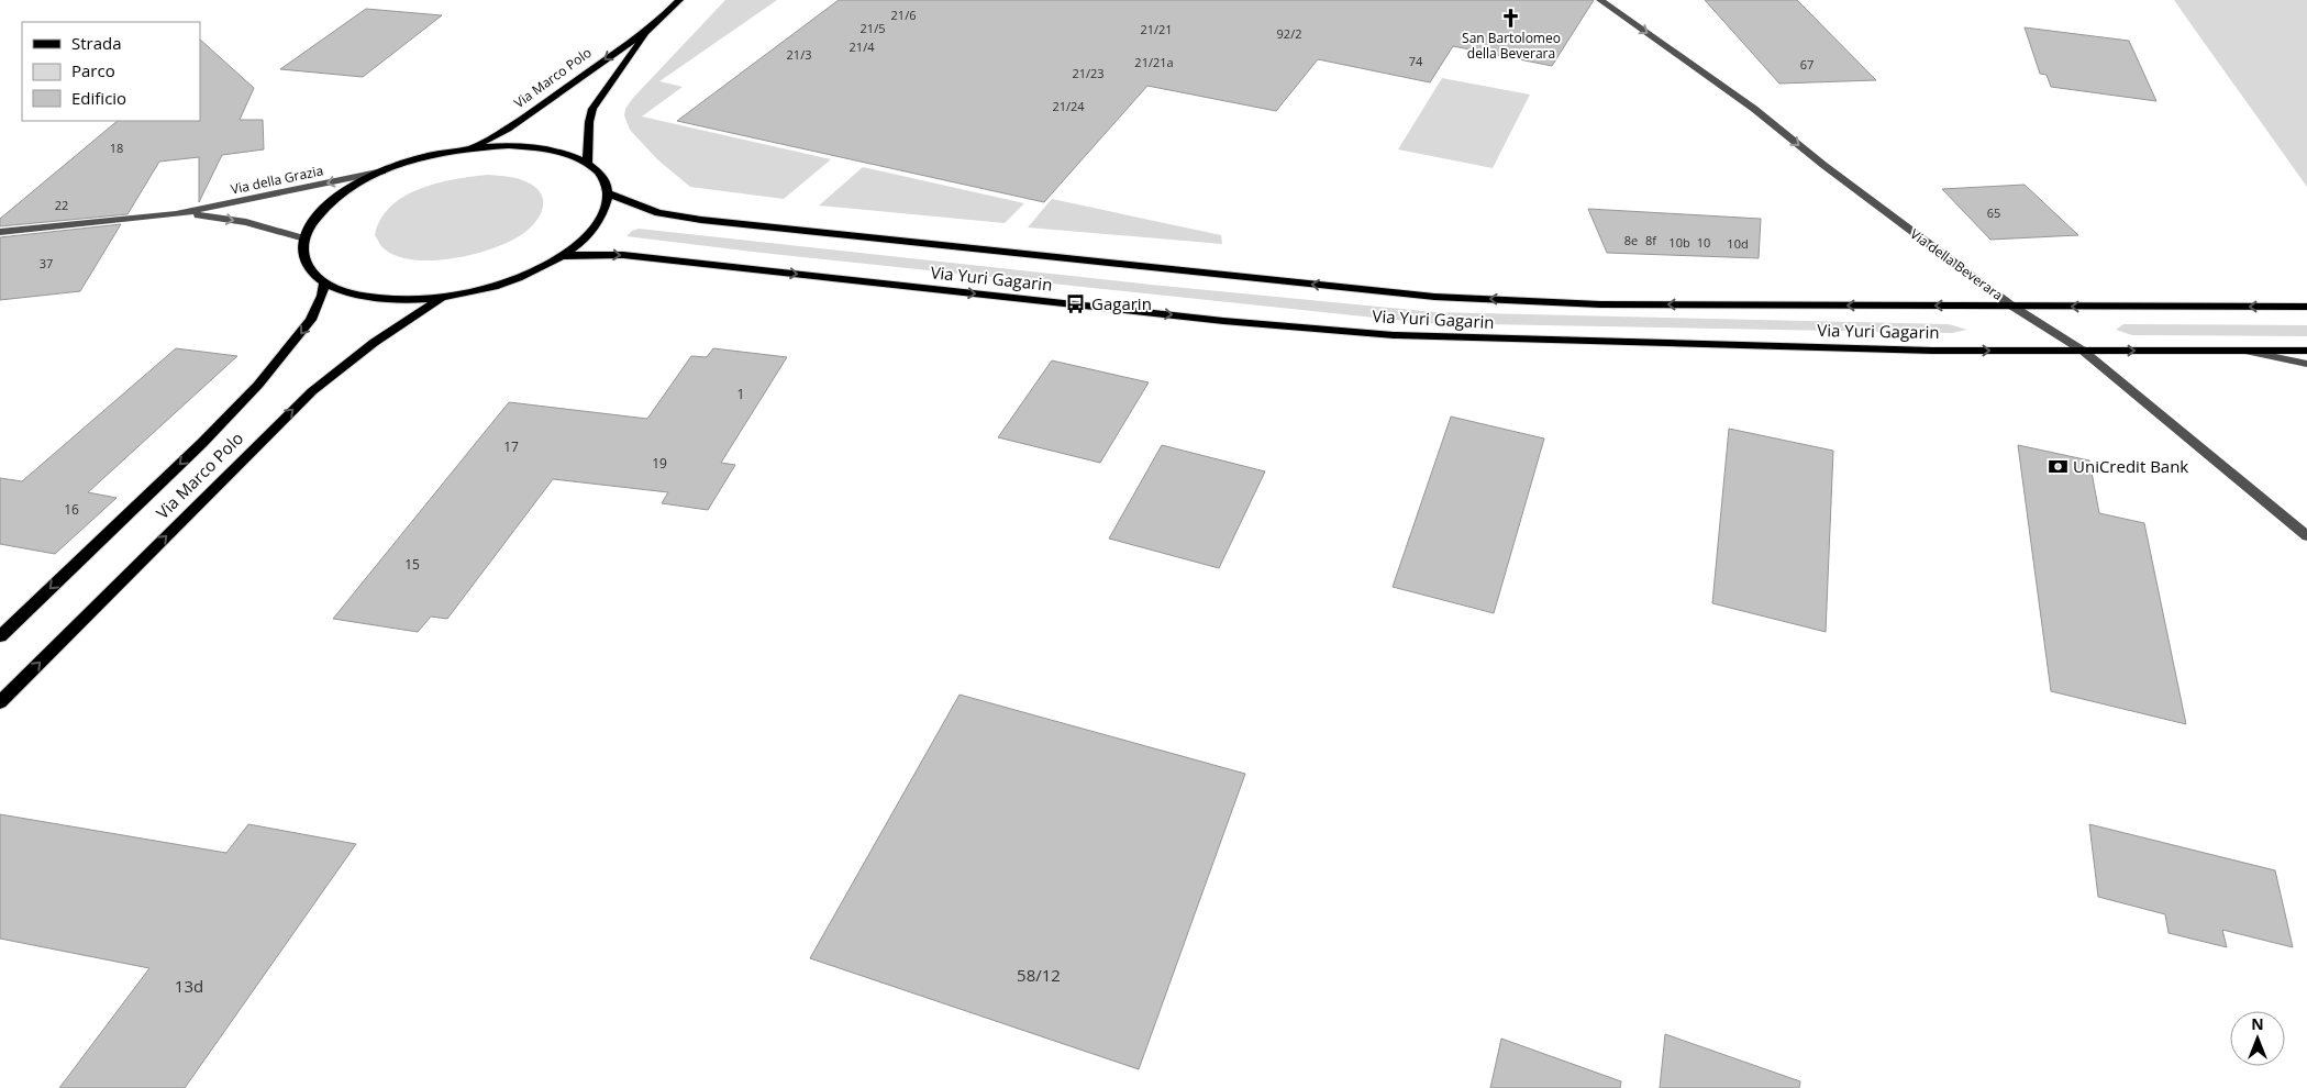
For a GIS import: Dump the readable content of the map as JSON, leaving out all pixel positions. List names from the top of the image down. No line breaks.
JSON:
{"streets":{"main road":["Via Marco Polo","Via Yuri Gagarin"],"street":["Via della Grazia","Via della Beverara"]},"crossings":[["Via della Beverara","Via Yuri Gagarin"]],"one_way":["Via della Beverara"],"places":{"church":["San Bartolomeo della Beverara"],"bus stop":["Gagarin"],"bank":["UniCredit Bank"]},"house_numbers":["21/6","21/5","21/21","92/2","21/4","21/3","74","21/21a","67","21/23","21/24","18","22","65","8e","8f","10b","10","10d","37","1","17","19","16","15","58/12","13d"],"legend":["Strada","Parco","Edificio"],"north":"top"}
